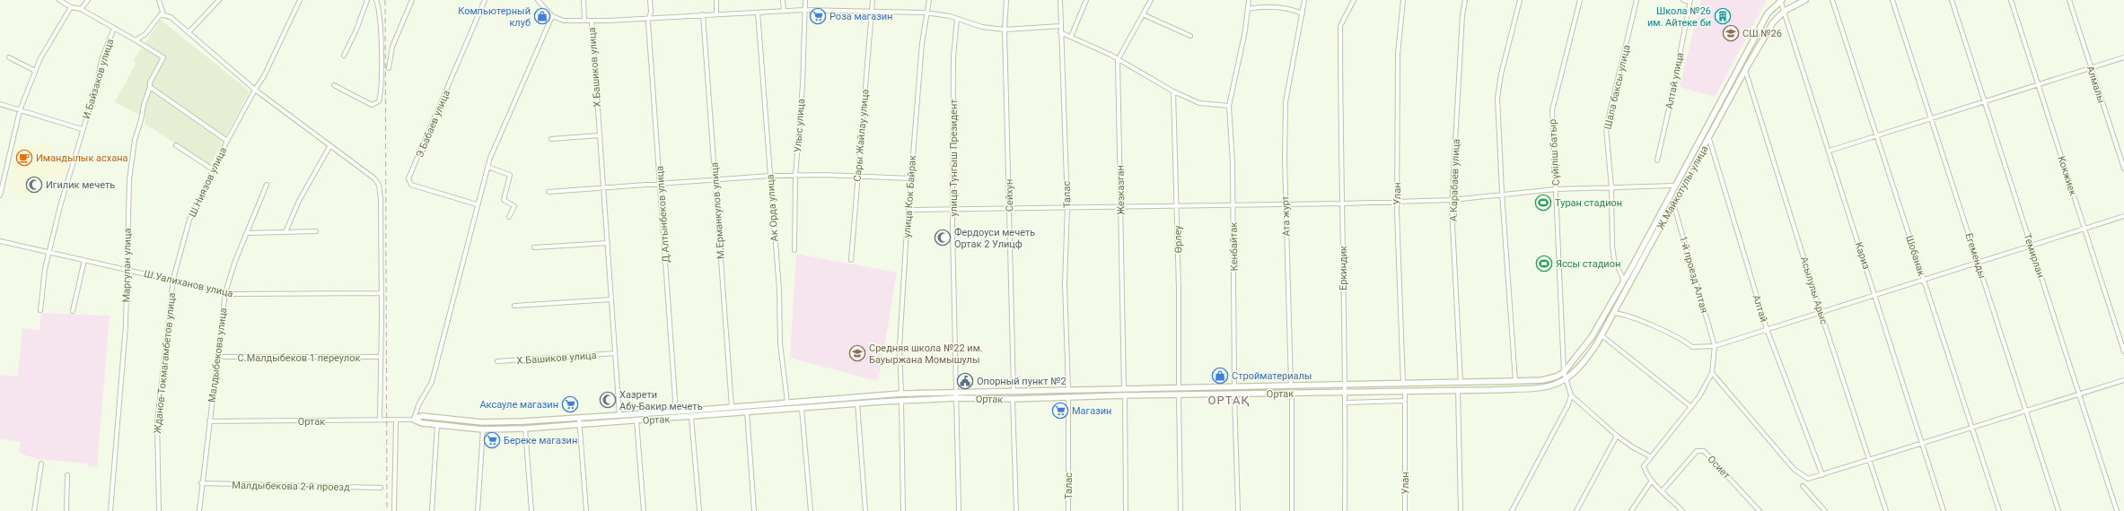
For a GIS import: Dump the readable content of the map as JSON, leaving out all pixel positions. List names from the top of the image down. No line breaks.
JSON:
{"streets":{"street":["Х.Башиков улица","И.Байзаков улица","Алтай улица","Алмалы","Шала баксы улица","Э.Бабаев улица","Улыс улица","Сары Жайлау улица","Сүйіліш батыр","улица Тунгыш Президент","Кокжиек","А.Карабаев улица","Ш.Ниязов улица","Ж.Майкотулы улица","Жезказган","Улан","Талас","Сейхун","улица Кок Байрак","Ак Орда улица","М.Ерманкулов улица","Д.Алтынбеков улица","Ата журт","Өрлеу","Кенбайтак","Кариз","Шобанак","Егеменды","Темирлан","Маргулан улица","Еркиндик","1-й проезд Алтая","Ш.Уалиханов улица","Асылулы Арыс","Алтай","Малдыбекова улица","С.Малдыбеков 1 переулок","Жданов-Токмагамбетов улица","Ортак","Осиет","Малдыбекова 2-й проезд"]},"crossings":[["Х.Башиков улица","Ортак"],["И.Байзаков улица","Ш.Уалиханов улица"],["Шала баксы улица","Ж.Майкотулы улица"],["Сүйіліш батыр","Ж.Майкотулы улица"],["Сүйіліш батыр","Ортак"],["улица Тунгыш Президент","Ортак"],["А.Карабаев улица","Ортак"],["Ш.Ниязов улица","Ш.Уалиханов улица"],["Ш.Ниязов улица","Жданов-Токмагамбетов улица"],["Ж.Майкотулы улица","Кариз"],["Ж.Майкотулы улица","1-й проезд Алтая"],["Ж.Майкотулы улица","Асылулы Арыс"],["Ж.Майкотулы улица","Алтай"],["Ж.Майкотулы улица","Ортак"],["Жезказган","Ортак"],["Улан","Ортак"],["Талас","Ортак"],["Сейхун","Ортак"],["улица Кок Байрак","Ортак"],["Ак Орда улица","Ортак"],["М.Ерманкулов улица","Ортак"],["Д.Алтынбеков улица","Ортак"],["Ата журт","Ортак"],["Өрлеу","Ортак"],["Кенбайтак","Ортак"],["Маргулан улица","Ш.Уалиханов улица"],["Еркиндик","Ортак"],["Ш.Уалиханов улица","Малдыбекова улица"],["Ш.Уалиханов улица","Жданов-Токмагамбетов улица"],["Малдыбекова улица","С.Малдыбеков 1 переулок"],["Малдыбекова улица","Ортак"],["Малдыбекова улица","Малдыбекова 2-й проезд"]],"districts":["ОРТАҚ"],"places":{"shop":["Компьютерный клуб","Стройматериалы"],"supermarket":["Роза магазин","Аксауле магазин","Магазин","Береке магазин"],"building":["Школа №26 им. Айтеке би"],"school or university":["СШ №26","Средняя школа №22 им. Бауыржана Момышулы"],"cafe":["Имандылык асхана"],"mosque":["Игилик мечеть","Фердоуси мечеть Ортак 2 Улицф","Хазрети Абу-Бакир мечеть"],"sports":["Туран стадион","Яссы стадион"],"public building":["Опорный пункт №2"]}}
